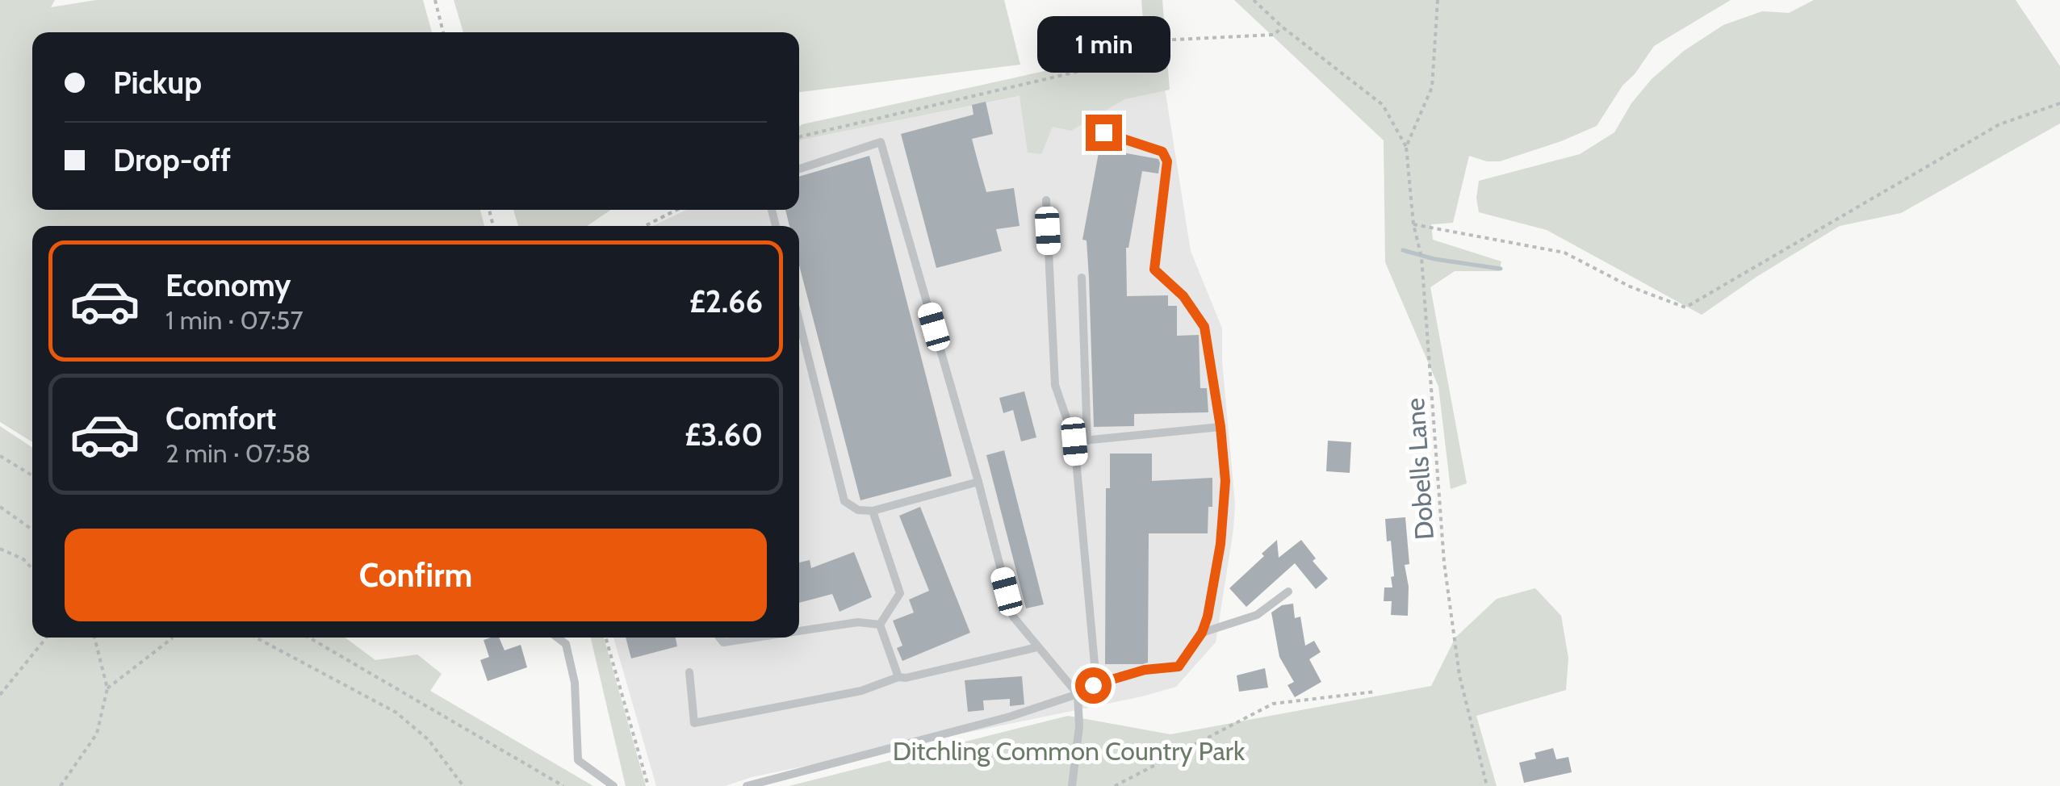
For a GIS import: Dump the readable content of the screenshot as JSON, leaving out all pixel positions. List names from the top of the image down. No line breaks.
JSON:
{"streets":{"path":["Dobells Lane"]},"parks":["Ditchling Common Country Park"],"page":{"bubble":"1 min","banner":["Pickup","Drop-off"],"list":[{"name":"Economy","note":"1 min · 07:57","value":"£2.66"},{"name":"Comfort","note":"2 min · 07:58","value":"£3.60"}],"buttons":"Confirm"}}
